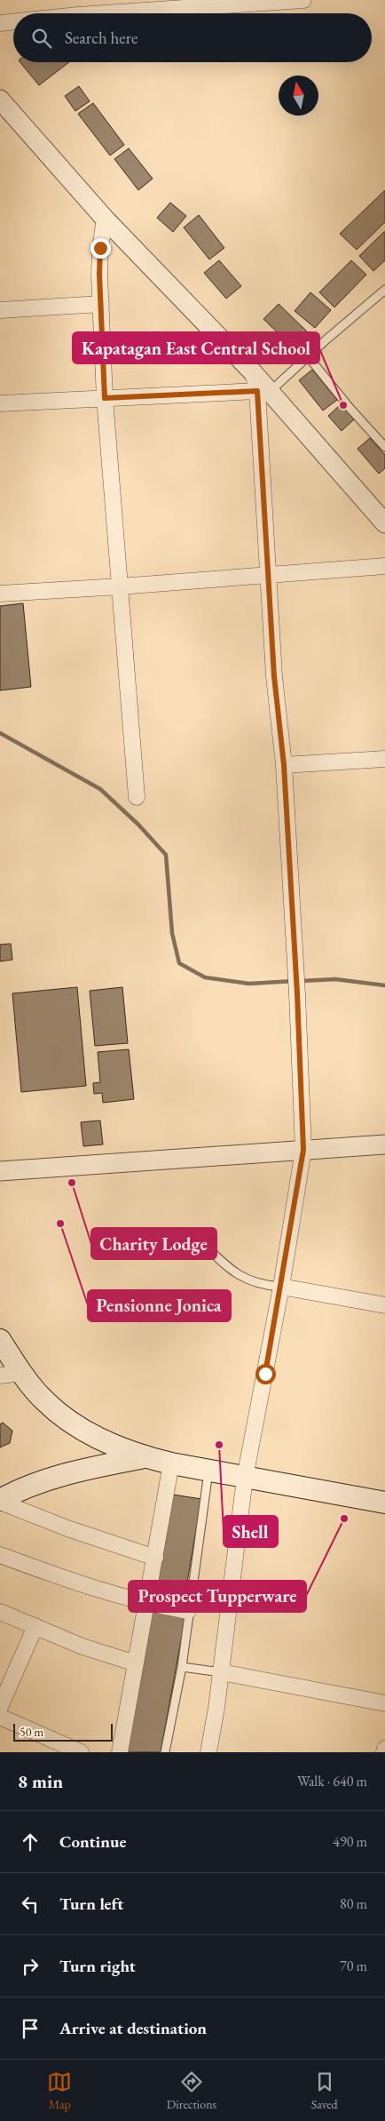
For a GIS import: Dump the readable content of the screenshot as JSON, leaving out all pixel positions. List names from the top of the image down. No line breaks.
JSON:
{"places":["Kapatagan East Central School","Charity Lodge","Pensionne Jonica","Shell","Prospect Tupperware"],"scale_bar":"50 m","north":"top","page":{"search":"Search here","scale":"50 m","heading":["8 min","Walk · 640 m"],"list":[["Continue","490 m"],["Turn left","80 m"],["Turn right","70 m"],"Arrive at destination"],"nav":["Map","Directions","Saved"]}}
